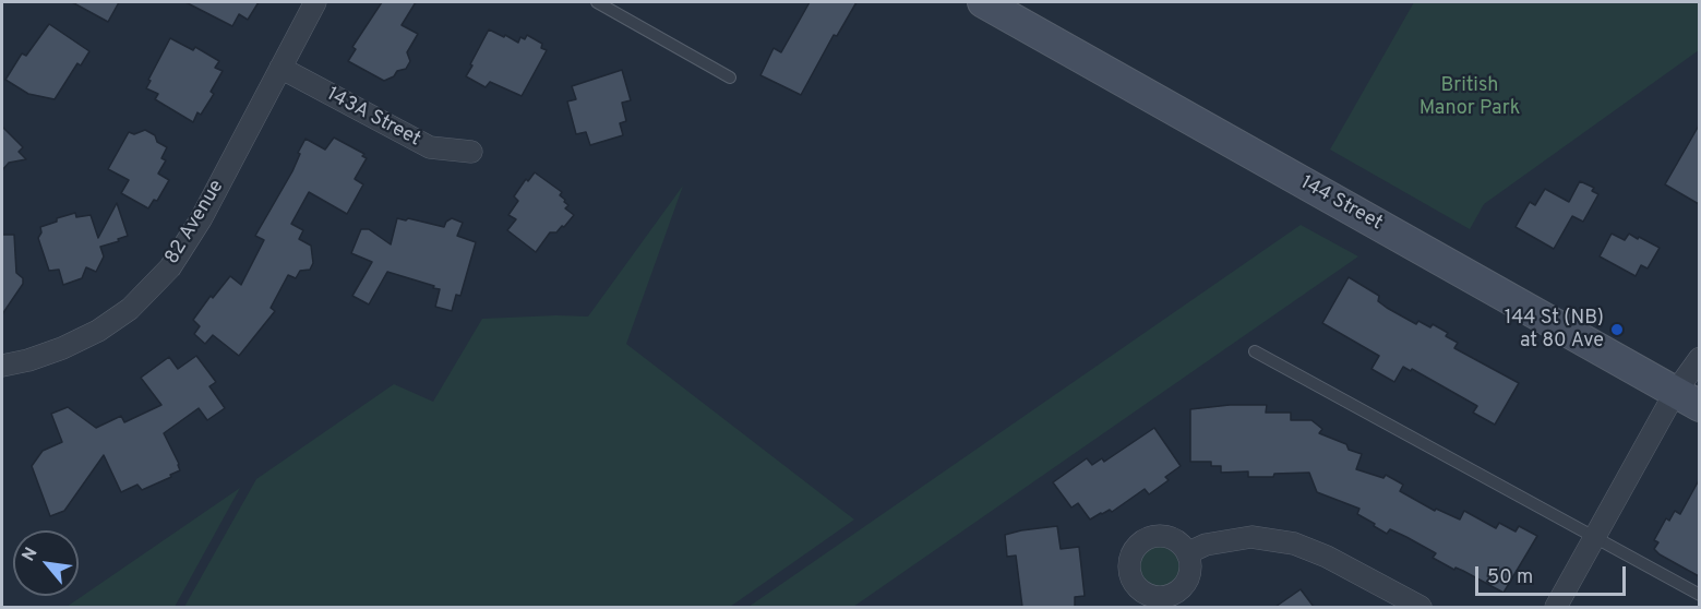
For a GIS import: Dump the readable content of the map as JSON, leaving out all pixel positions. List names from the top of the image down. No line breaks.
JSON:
{"streets":{"main road":["144 Street"],"street":["143A Street","82 Avenue"]},"crossings":[["143A Street","82 Avenue"]],"parks":["British Manor Park"],"places":["144 St (NB) at 80 Ave"],"scale_bar":"50 m","north":"top left"}
